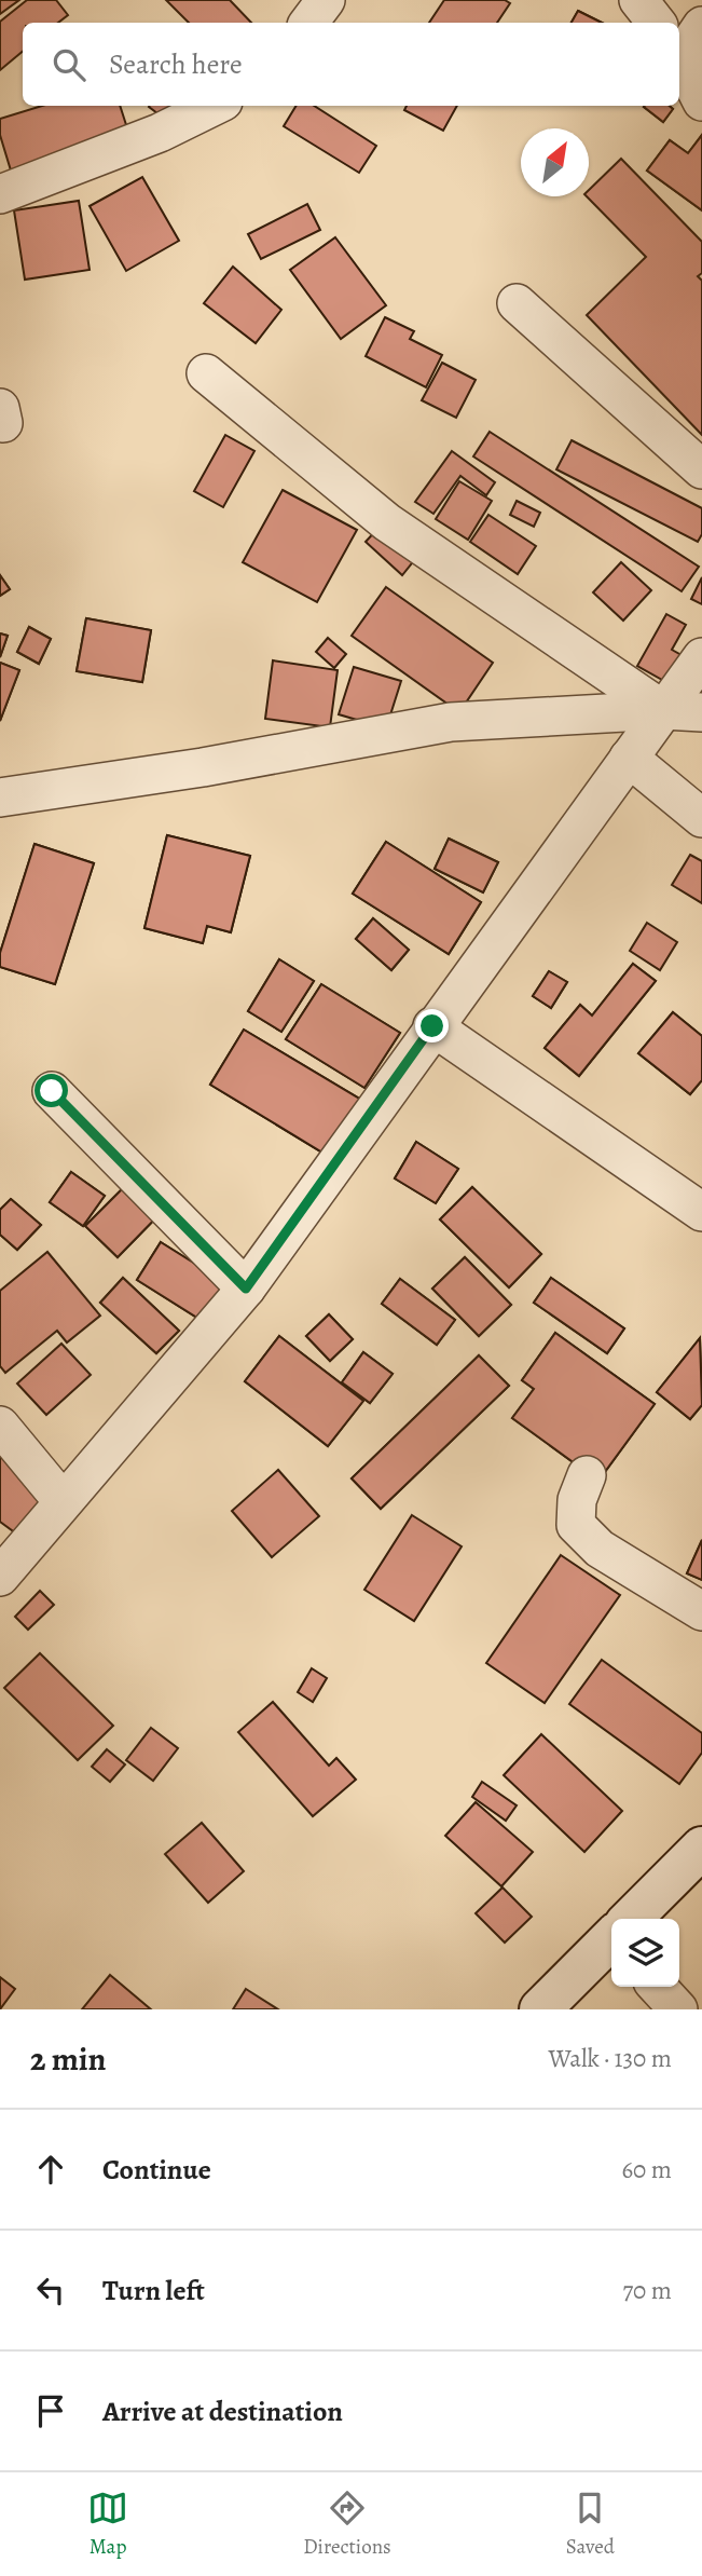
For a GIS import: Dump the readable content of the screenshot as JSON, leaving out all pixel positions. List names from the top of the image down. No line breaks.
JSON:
{"north":"top right","page":{"search":"Search here","heading":["2 min","Walk · 130 m"],"list":[["Continue","60 m"],["Turn left","70 m"],"Arrive at destination"],"nav":["Map","Directions","Saved"]}}
